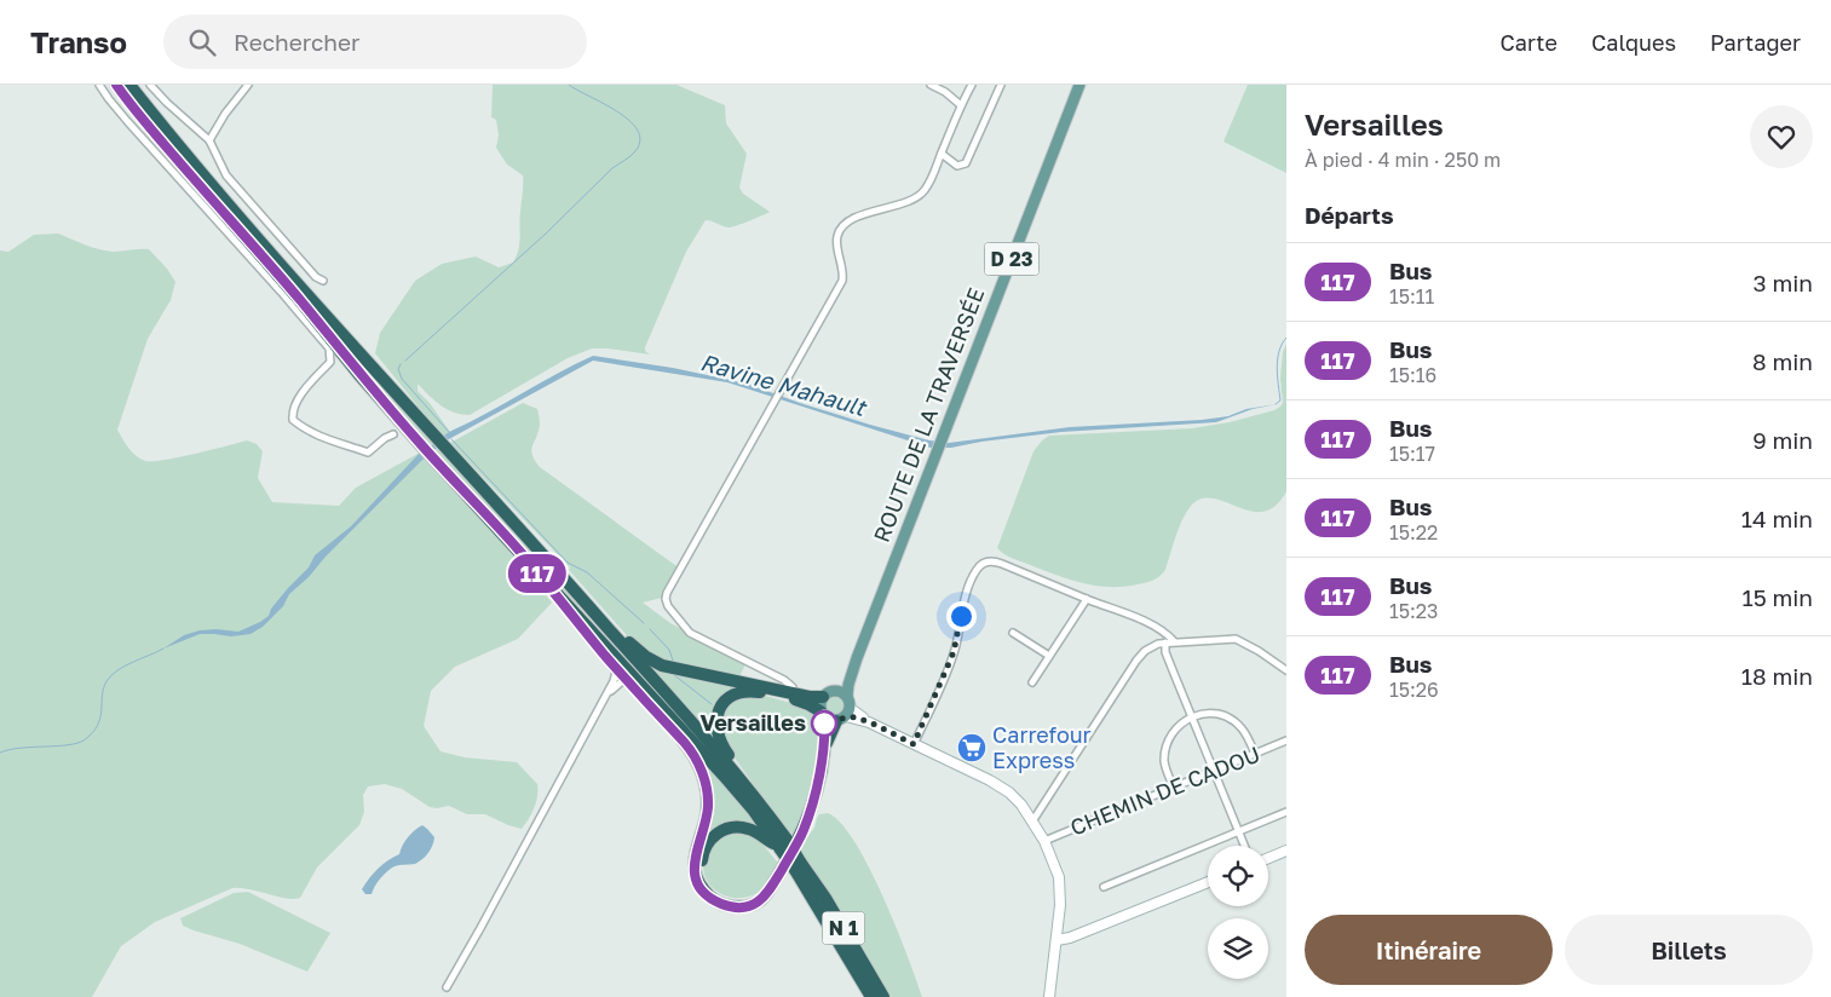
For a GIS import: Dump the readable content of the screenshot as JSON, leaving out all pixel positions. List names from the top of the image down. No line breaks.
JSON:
{"streets":{"highway":["N 1"],"main road":["D 23","ROUTE DE LA TRAVERSÉE","CHEMIN DE CADOU"]},"crossings":[["ROUTE DE LA TRAVERSÉE","CHEMIN DE CADOU"]],"water":["Ravine Mahault"],"places":{"other":["Versailles"],"supermarket":["Carrefour Express"]},"lines":["bus line 117"],"page":{"header":"Transo","search":"Rechercher","nav":["Carte","Calques","Partager"],"on_map":"117","heading":[["Versailles","À pied · 4 min · 250 m"],"Départs"],"list":[{"mark":"117","name":"Bus","note":"15:11","value":"3 min"},{"mark":"117","name":"Bus","note":"15:16","value":"8 min"},{"mark":"117","name":"Bus","note":"15:17","value":"9 min"},{"mark":"117","name":"Bus","note":"15:22","value":"14 min"},{"mark":"117","name":"Bus","note":"15:23","value":"15 min"},{"mark":"117","name":"Bus","note":"15:26","value":"18 min"}],"buttons":["Itinéraire","Billets"]}}
